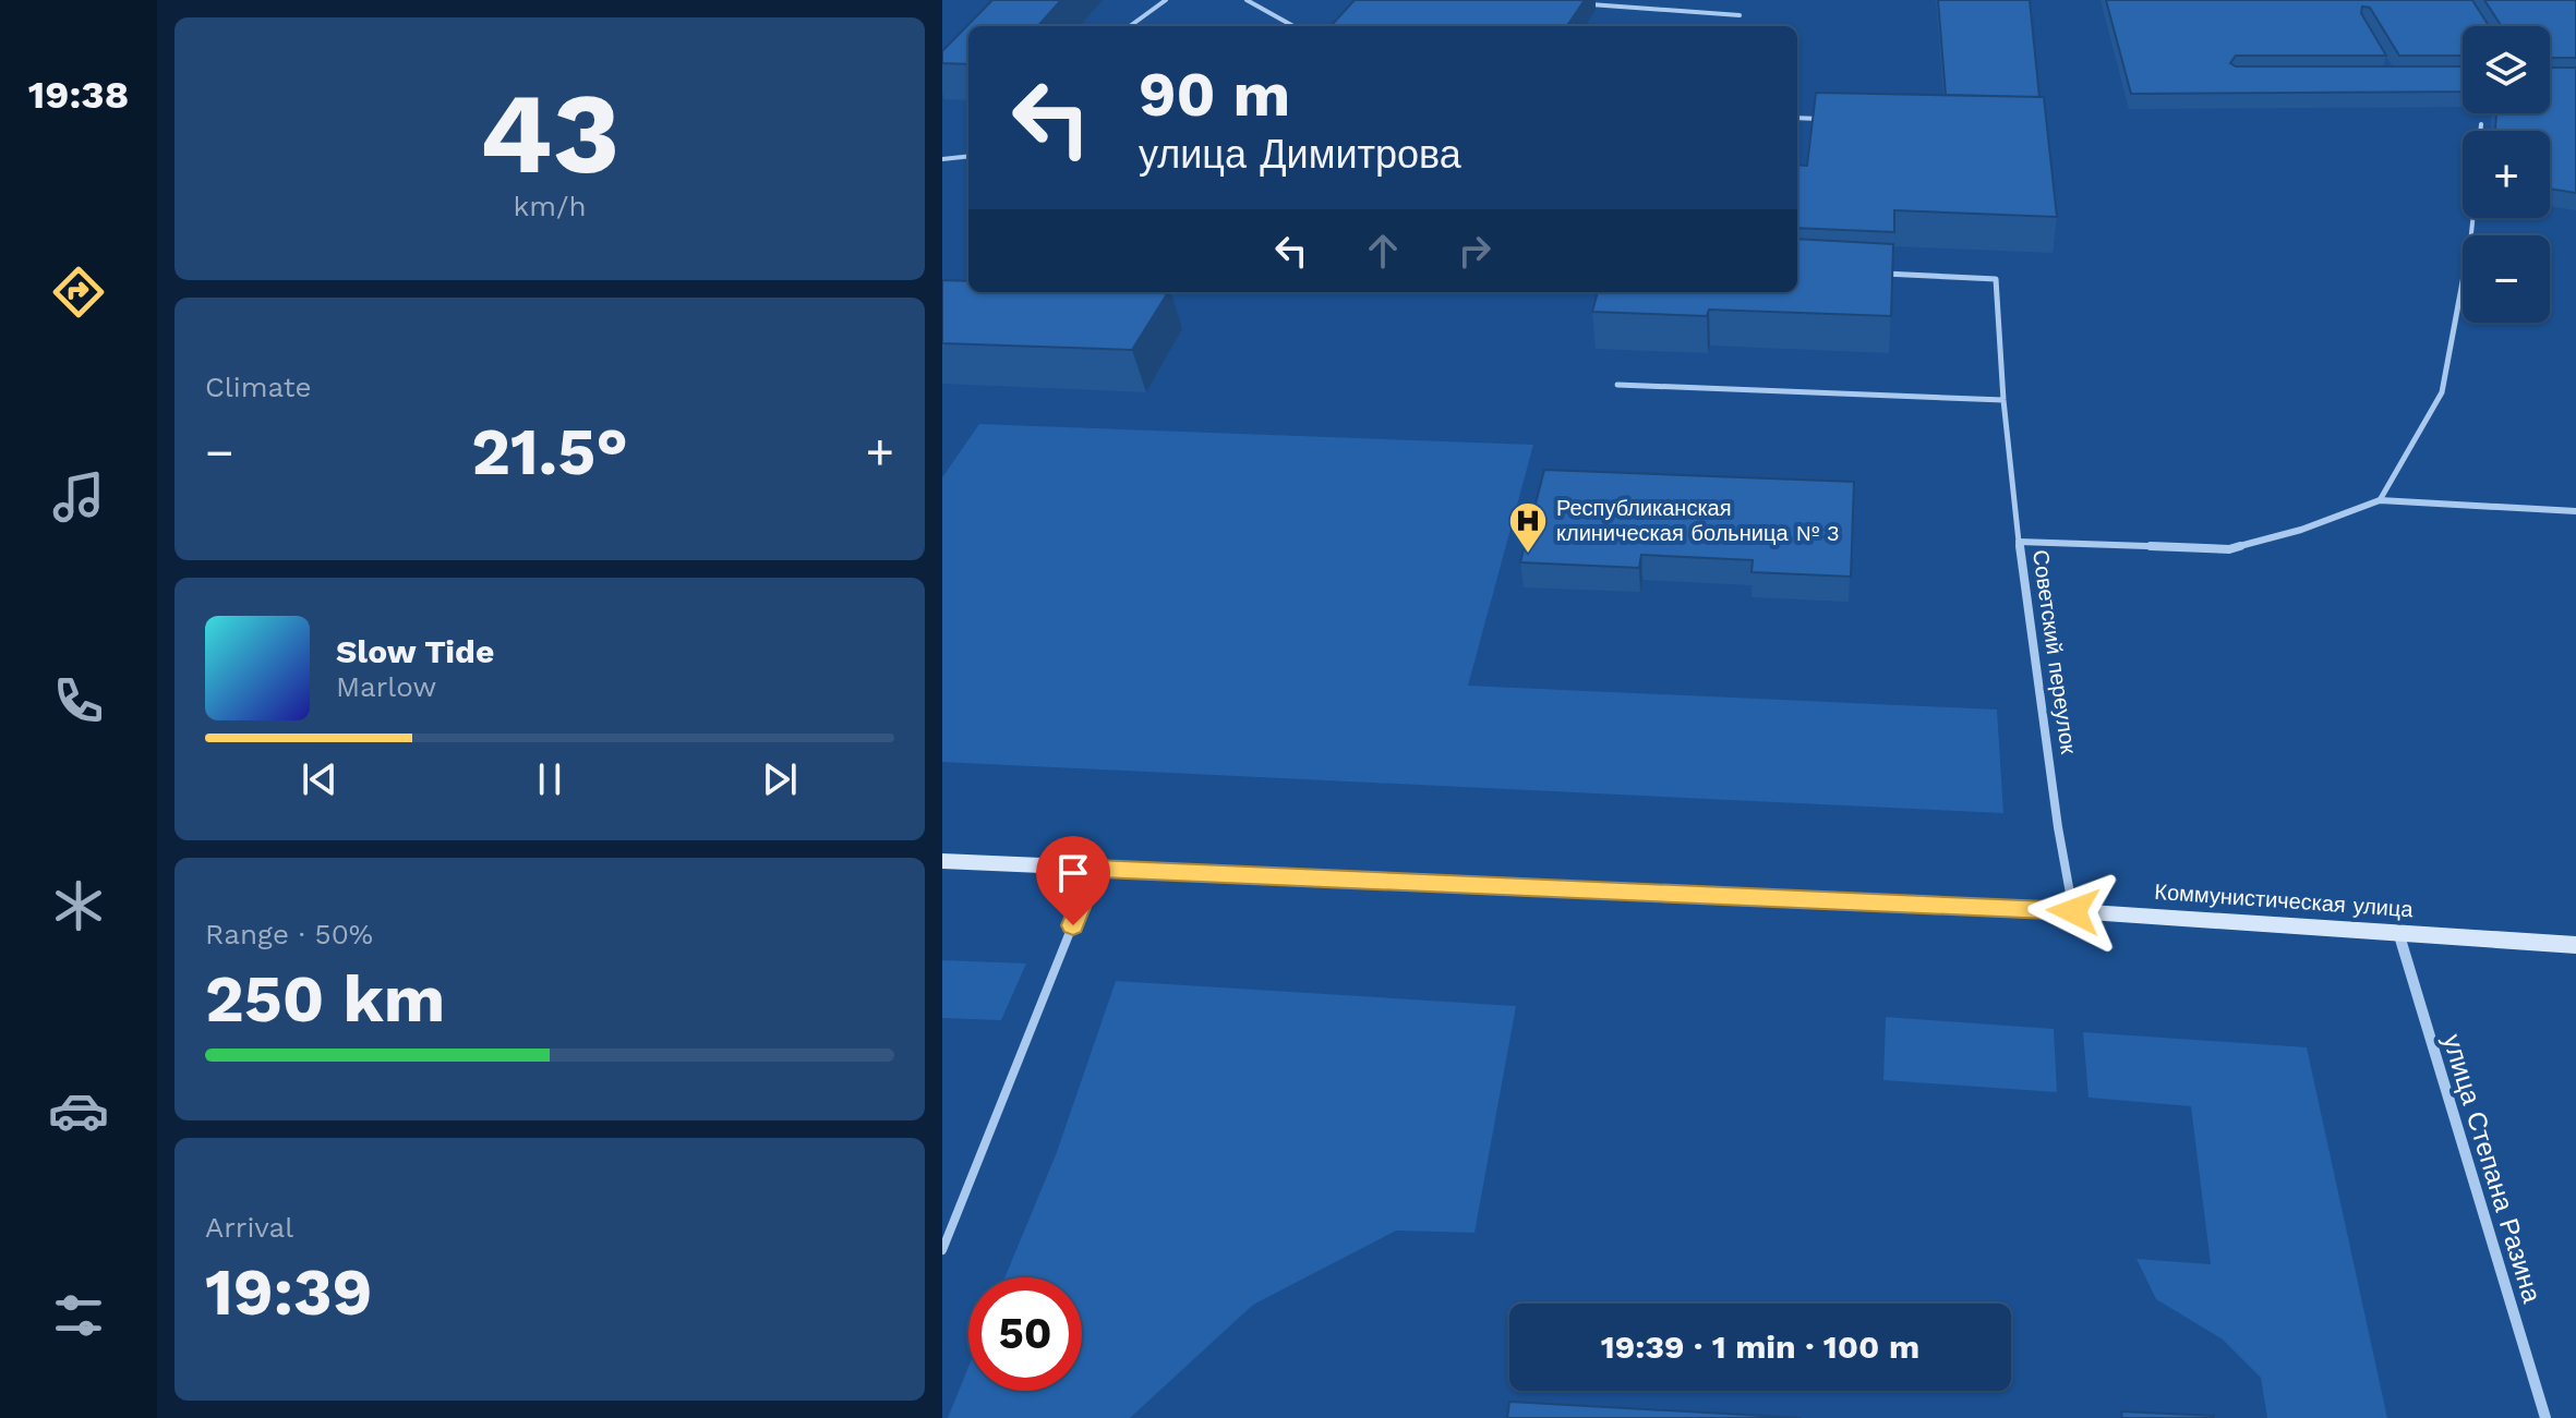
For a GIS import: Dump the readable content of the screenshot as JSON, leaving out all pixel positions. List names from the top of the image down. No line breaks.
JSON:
{"streets":{"main road":["Коммунистическая улица"],"street":["Советский переулок","улица Степана Разина"]},"crossings":[["Советский переулок","Коммунистическая улица"],["Коммунистическая улица","улица Степана Разина"]],"places":{"hospital":["Республиканская клиническая больница № 3"]},"page":{"tabs":"19:38","tile":[["43","km/h"],"Climate",["Range · 50%","250 km"],["Arrival","19:39"]],"map_buttons":["+","−"],"turn":["90 m","улица Димитрова"],"heat":["−","21.5°","+"],"song":["Slow Tide","Marlow"],"limit":"50","trip":"19:39 · 1 min · 100 m"}}
